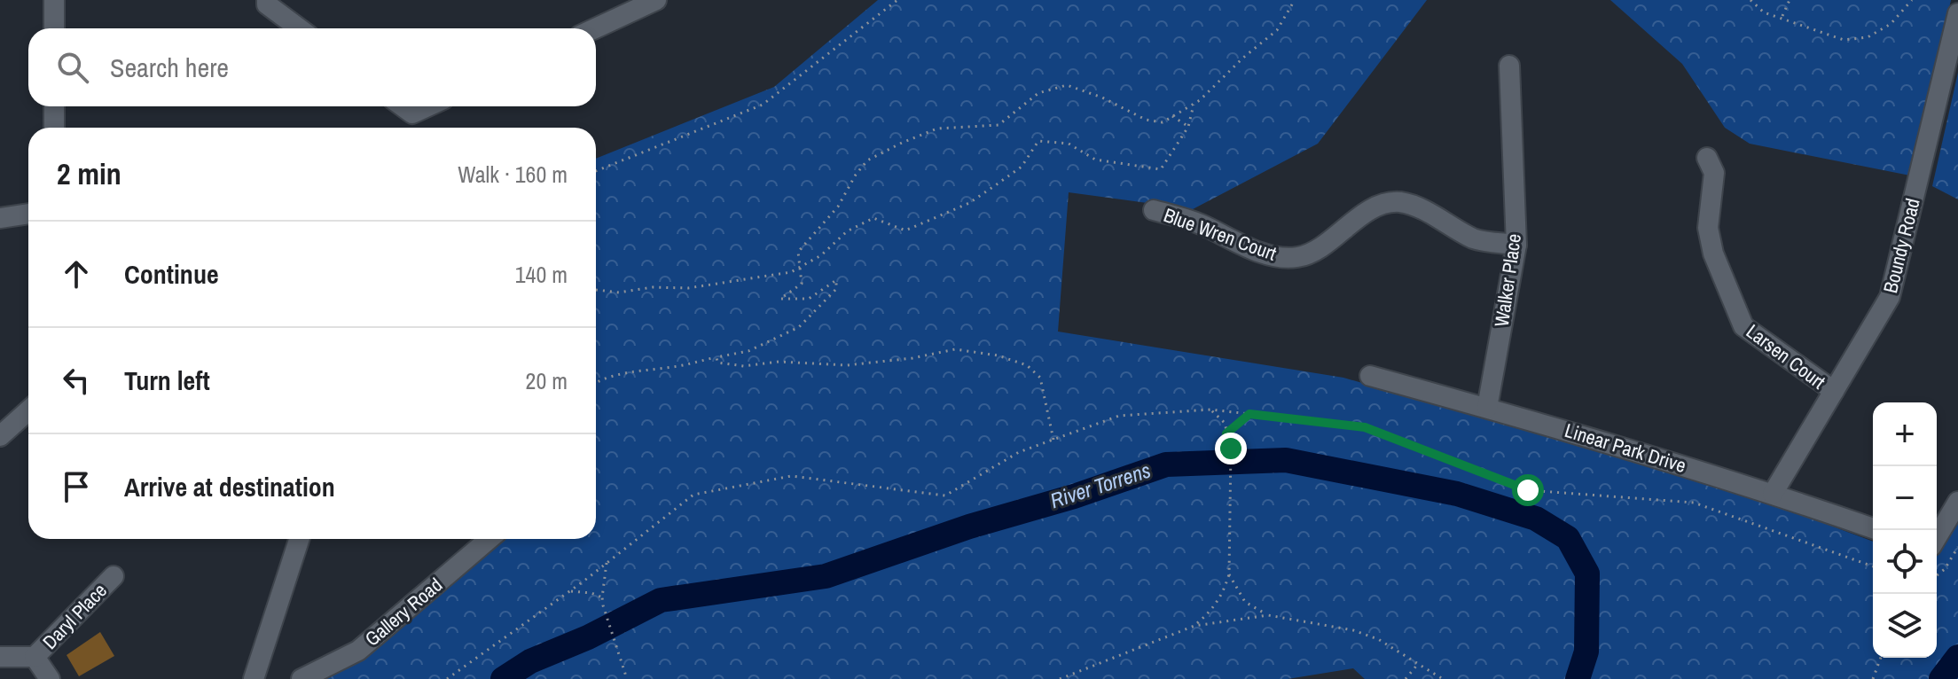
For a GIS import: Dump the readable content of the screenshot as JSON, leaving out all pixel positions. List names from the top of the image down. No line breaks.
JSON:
{"streets":{"street":["Blue Wren Court","Boundy Road","Walker Place","Larsen Court","Linear Park Drive","Gallery Road","Daryl Place"]},"crossings":[["Blue Wren Court","Walker Place"],["Boundy Road","Larsen Court"],["Boundy Road","Linear Park Drive"],["Walker Place","Linear Park Drive"]],"water":["River Torrens"],"page":{"search":"Search here","heading":["2 min","Walk · 160 m"],"list":[["Continue","140 m"],["Turn left","20 m"],"Arrive at destination"],"map_buttons":["+","−"]}}
